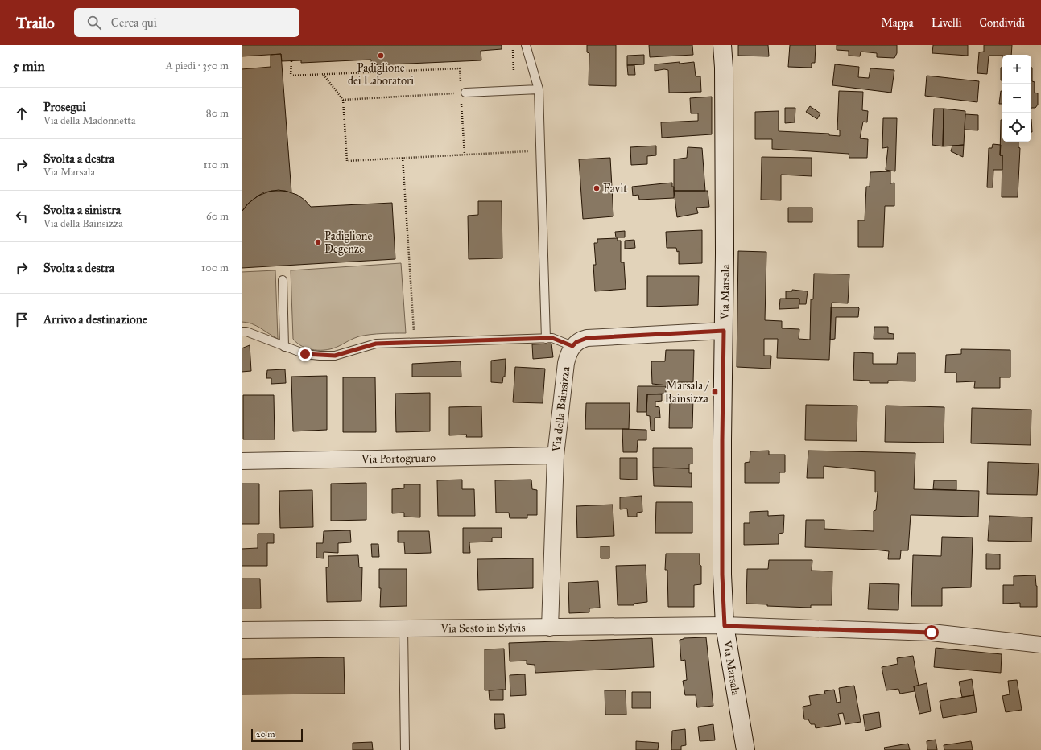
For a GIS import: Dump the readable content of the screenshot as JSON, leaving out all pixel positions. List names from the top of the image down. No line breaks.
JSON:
{"streets":{"street":["Via Marsala","Via della Bainsizza","Via Portogruaro","Via Sesto in Sylvis"]},"crossings":[["Via Marsala","Via Sesto in Sylvis"],["Via della Bainsizza","Via Portogruaro"],["Via della Bainsizza","Via Sesto in Sylvis"]],"places":{"other":["Padiglione dei Laboratori","Favit","Padiglione Degenze"],"transit":["Marsala / Bainsizza"]},"scale_bar":"20 m","page":{"header":"Trailo","search":"Cerca qui","nav":["Mappa","Livelli","Condividi"],"heading":["5 min","A piedi · 350 m"],"map_buttons":["+","−"],"list":[["Prosegui","Via della Madonnetta","80 m"],["Svolta a destra","Via Marsala","110 m"],["Svolta a sinistra","Via della Bainsizza","60 m"],["Svolta a destra","100 m"],"Arrivo a destinazione"],"scale":"20 m"}}
